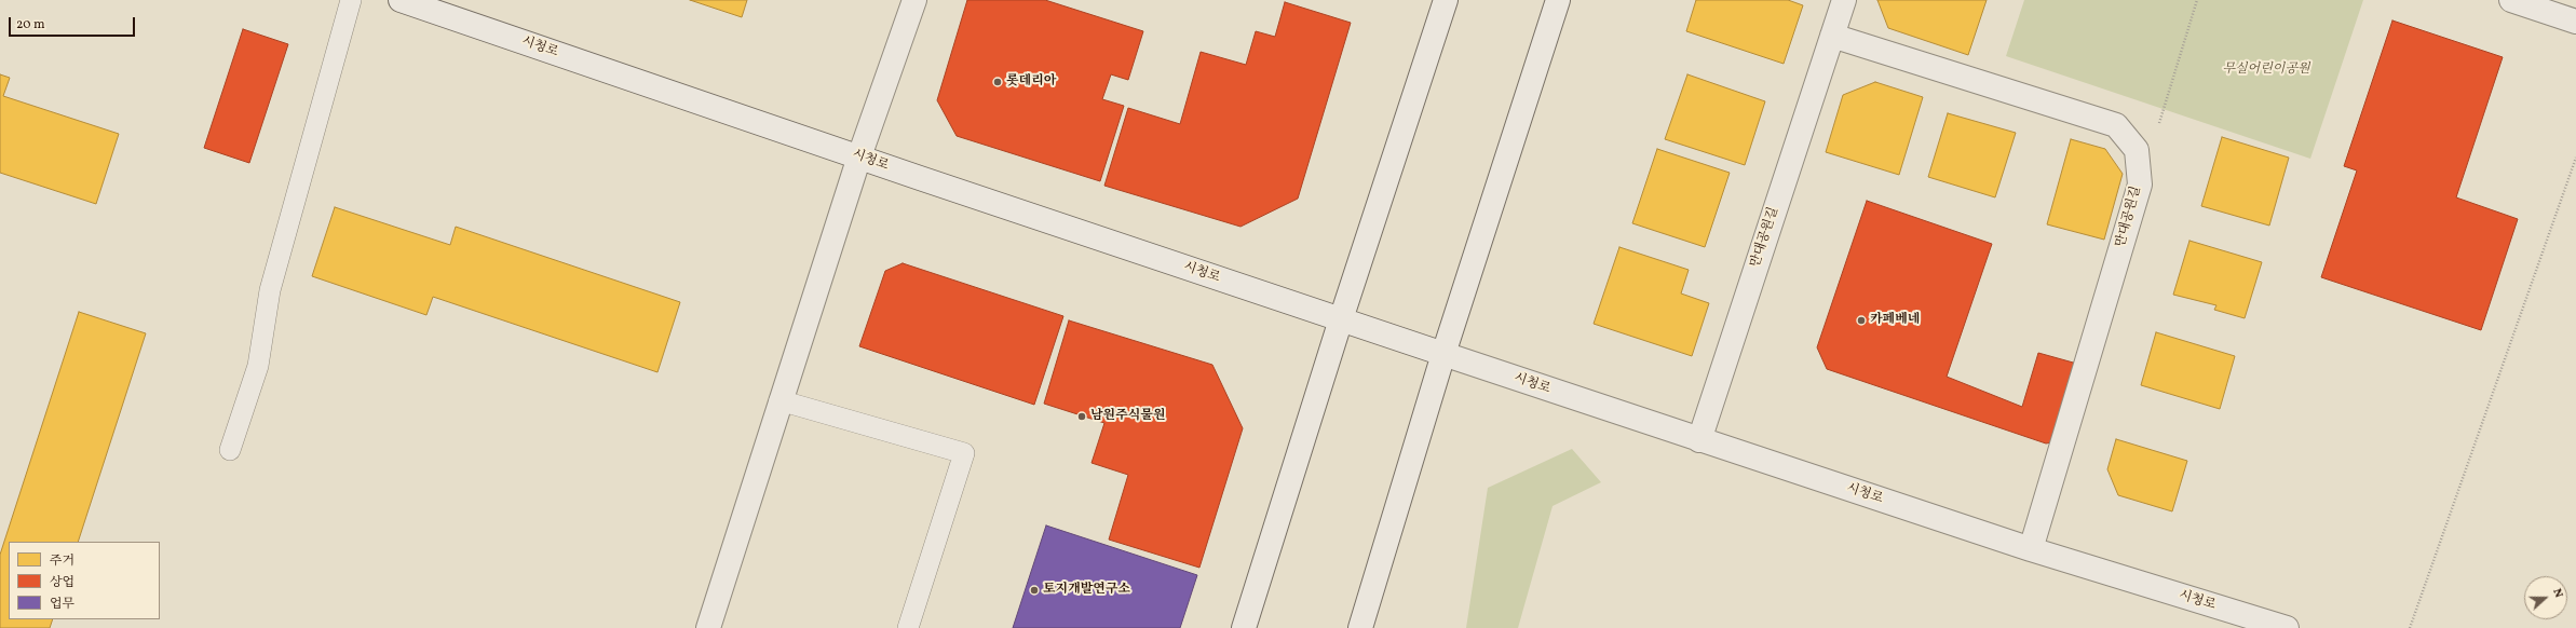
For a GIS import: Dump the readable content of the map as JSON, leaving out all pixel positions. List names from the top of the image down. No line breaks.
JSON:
{"streets":{"street":["시청로","만대공원길"]},"crossings":[["시청로","만대공원길"]],"parks":["무실어린이공원"],"places":["롯데리아","카페베네","남원주식물원","토지개발연구소"],"legend":["주거","상업","업무"],"scale_bar":"20 m","north":"right"}
